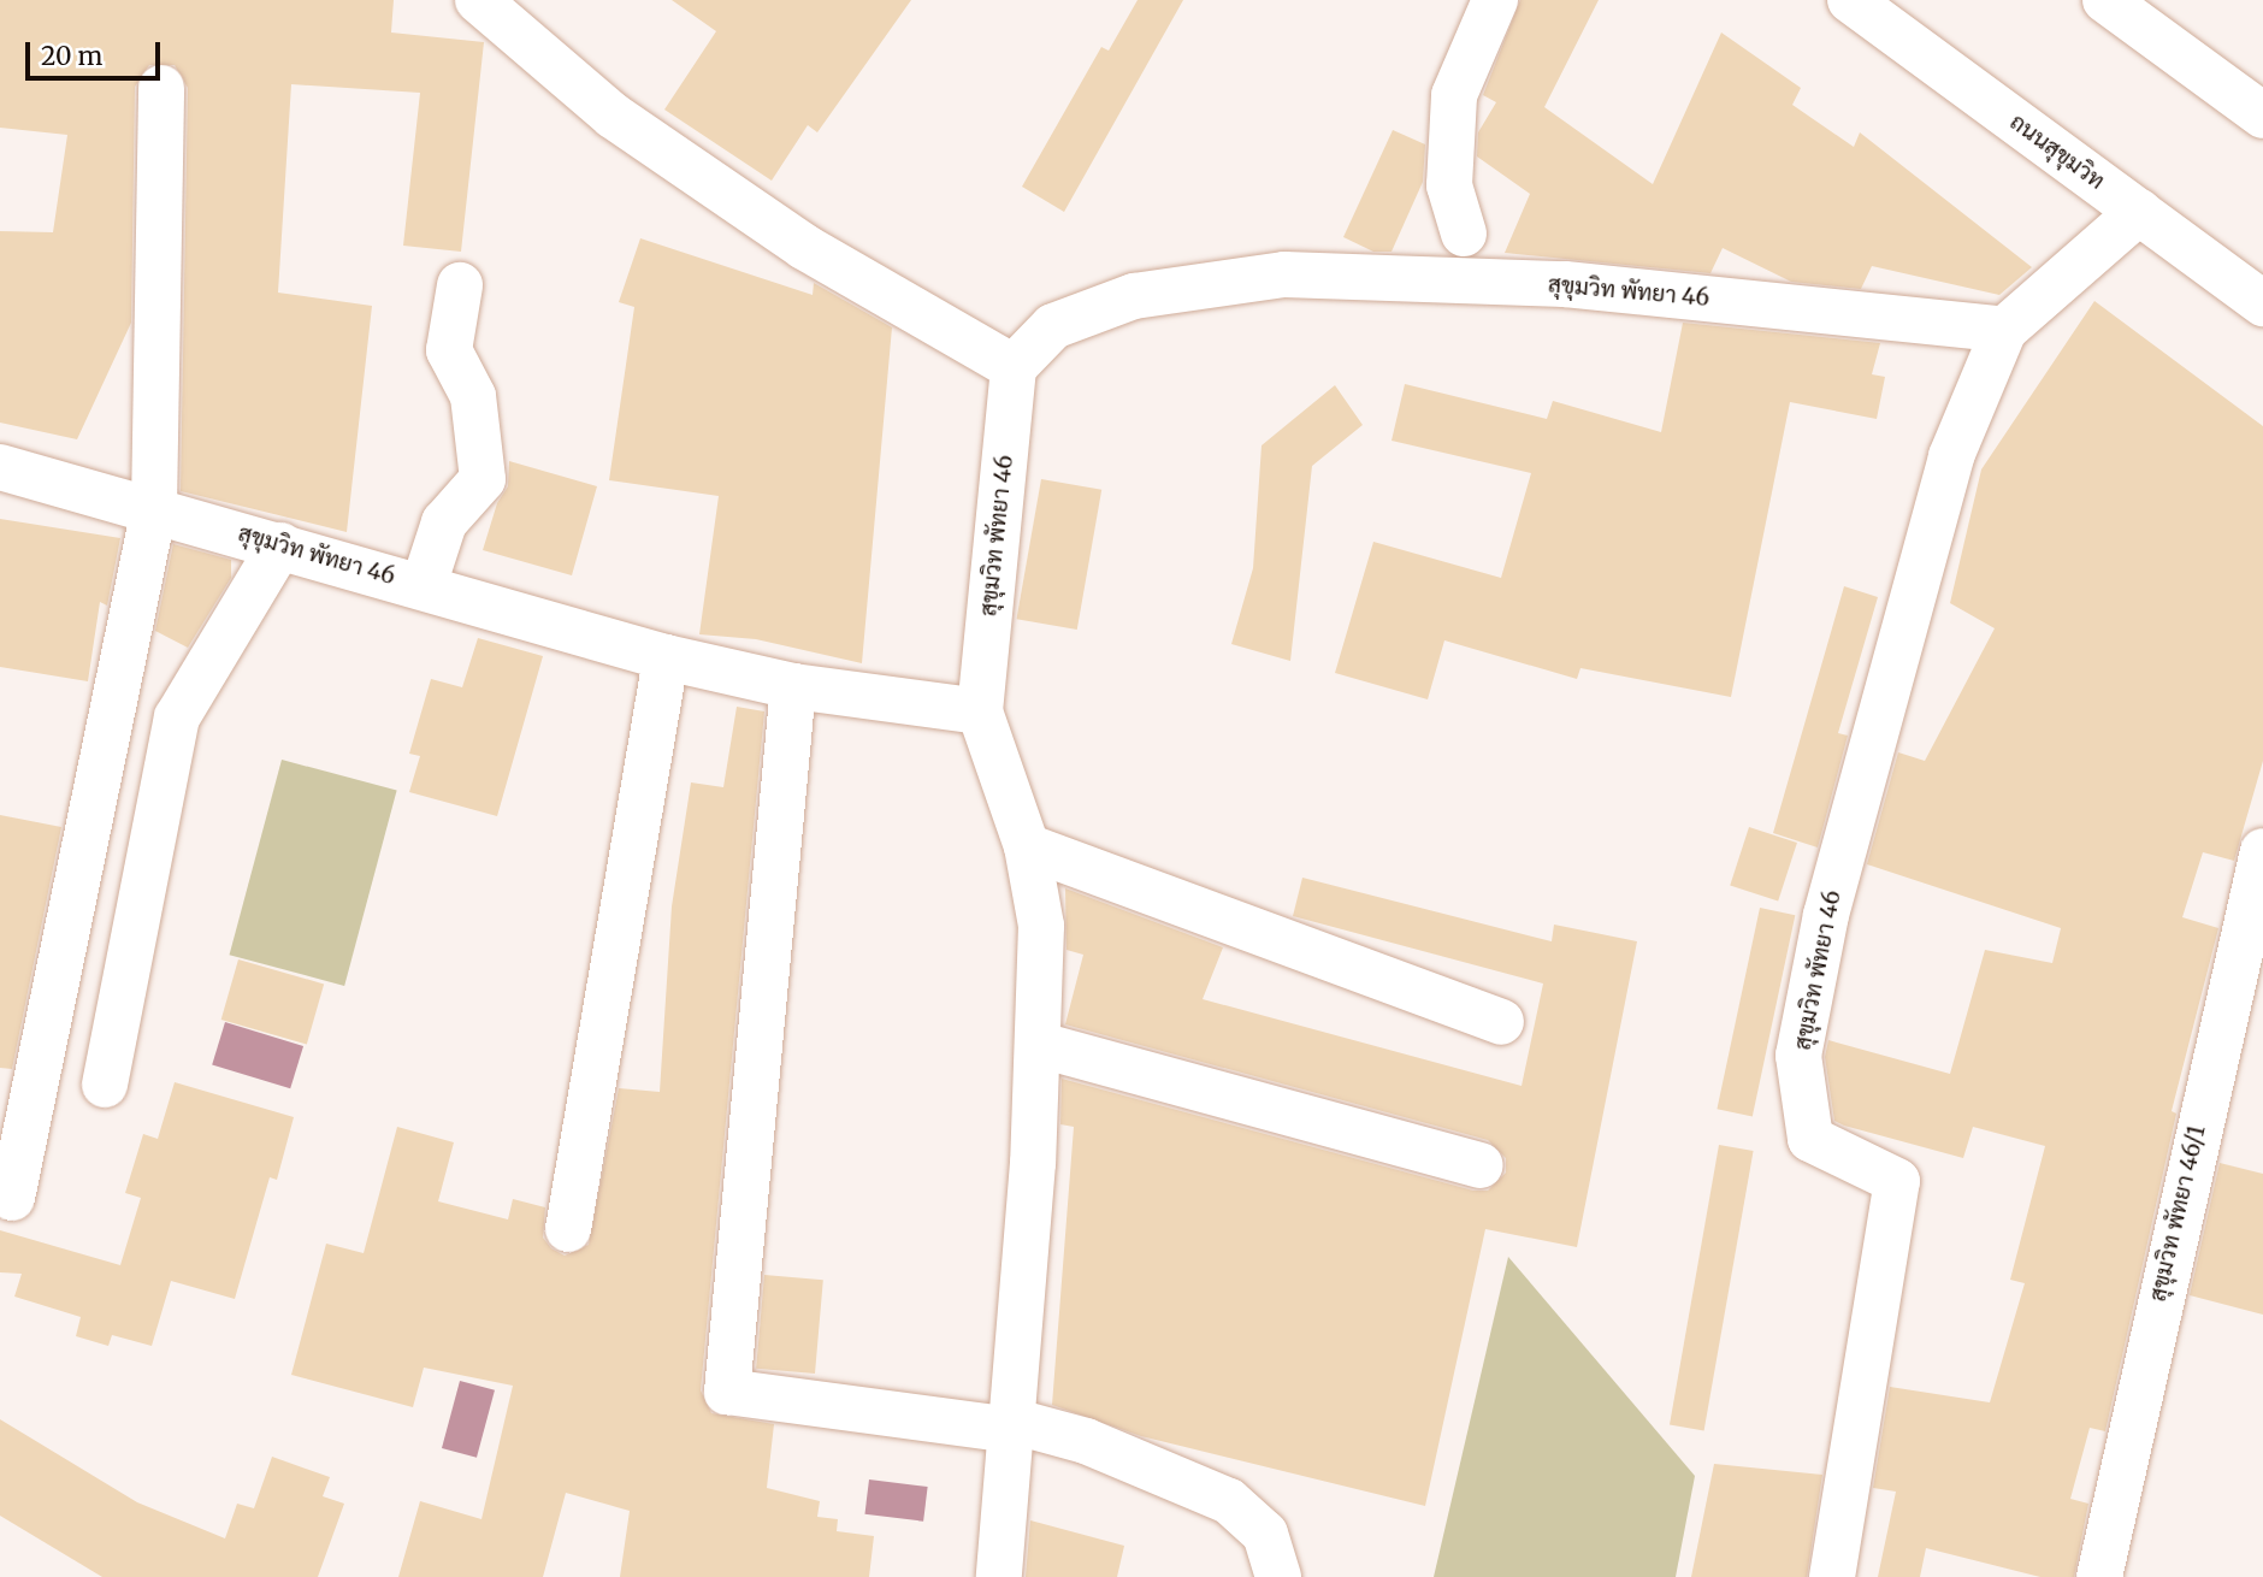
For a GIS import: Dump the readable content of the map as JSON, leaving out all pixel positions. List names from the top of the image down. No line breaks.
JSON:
{"streets":{"main road":["ถนนสุขุมวิท","สุขุมวิท พัทยา 46","สุขุมวิท พัทยา 46/1"]},"crossings":[["ถนนสุขุมวิท","สุขุมวิท พัทยา 46"]],"scale_bar":"20 m"}
